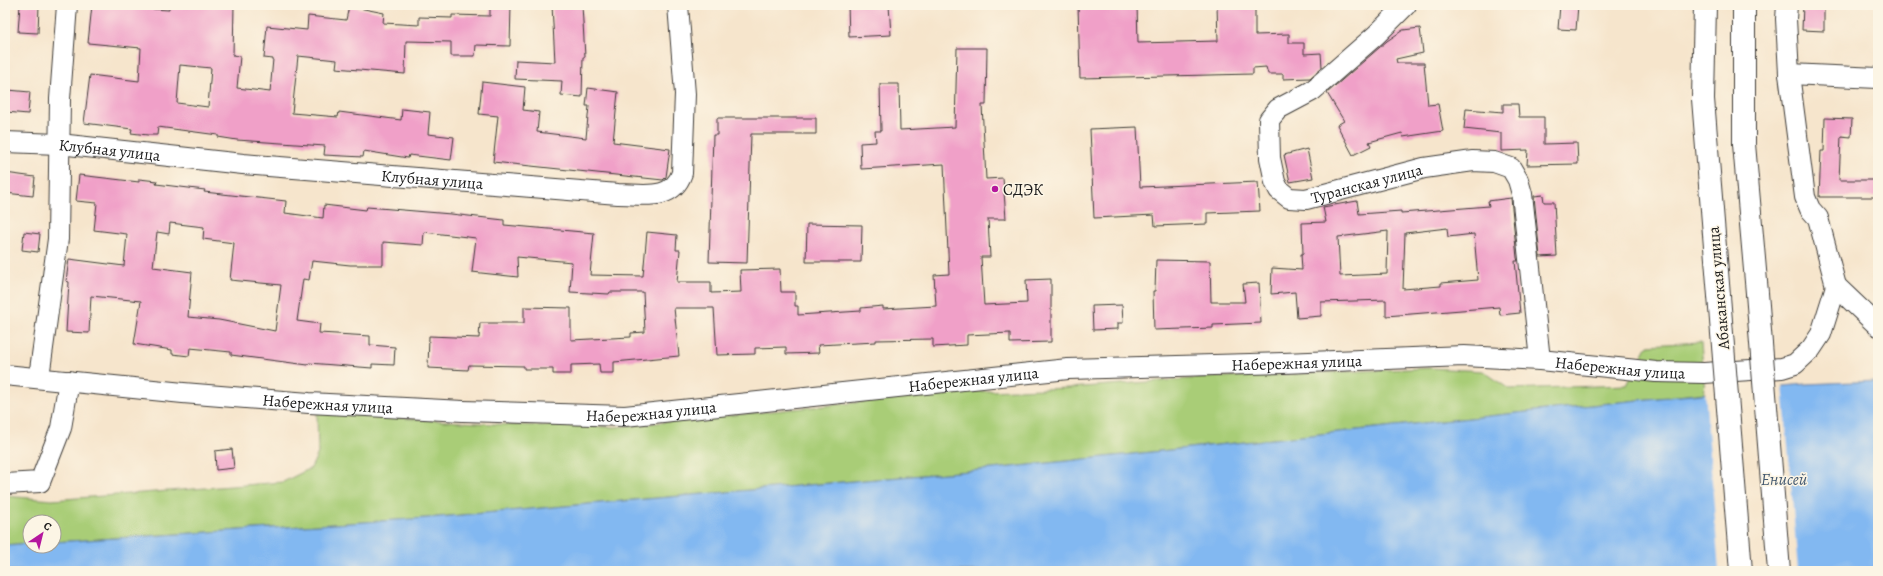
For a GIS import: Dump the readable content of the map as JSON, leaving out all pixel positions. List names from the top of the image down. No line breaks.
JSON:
{"streets":{"main road":["Абаканская улица"],"street":["Клубная улица","Туранская улица","Набережная улица"]},"crossings":[["Туранская улица","Набережная улица"]],"water":["Енисей"],"places":["СДЭК"],"north":"top right"}
